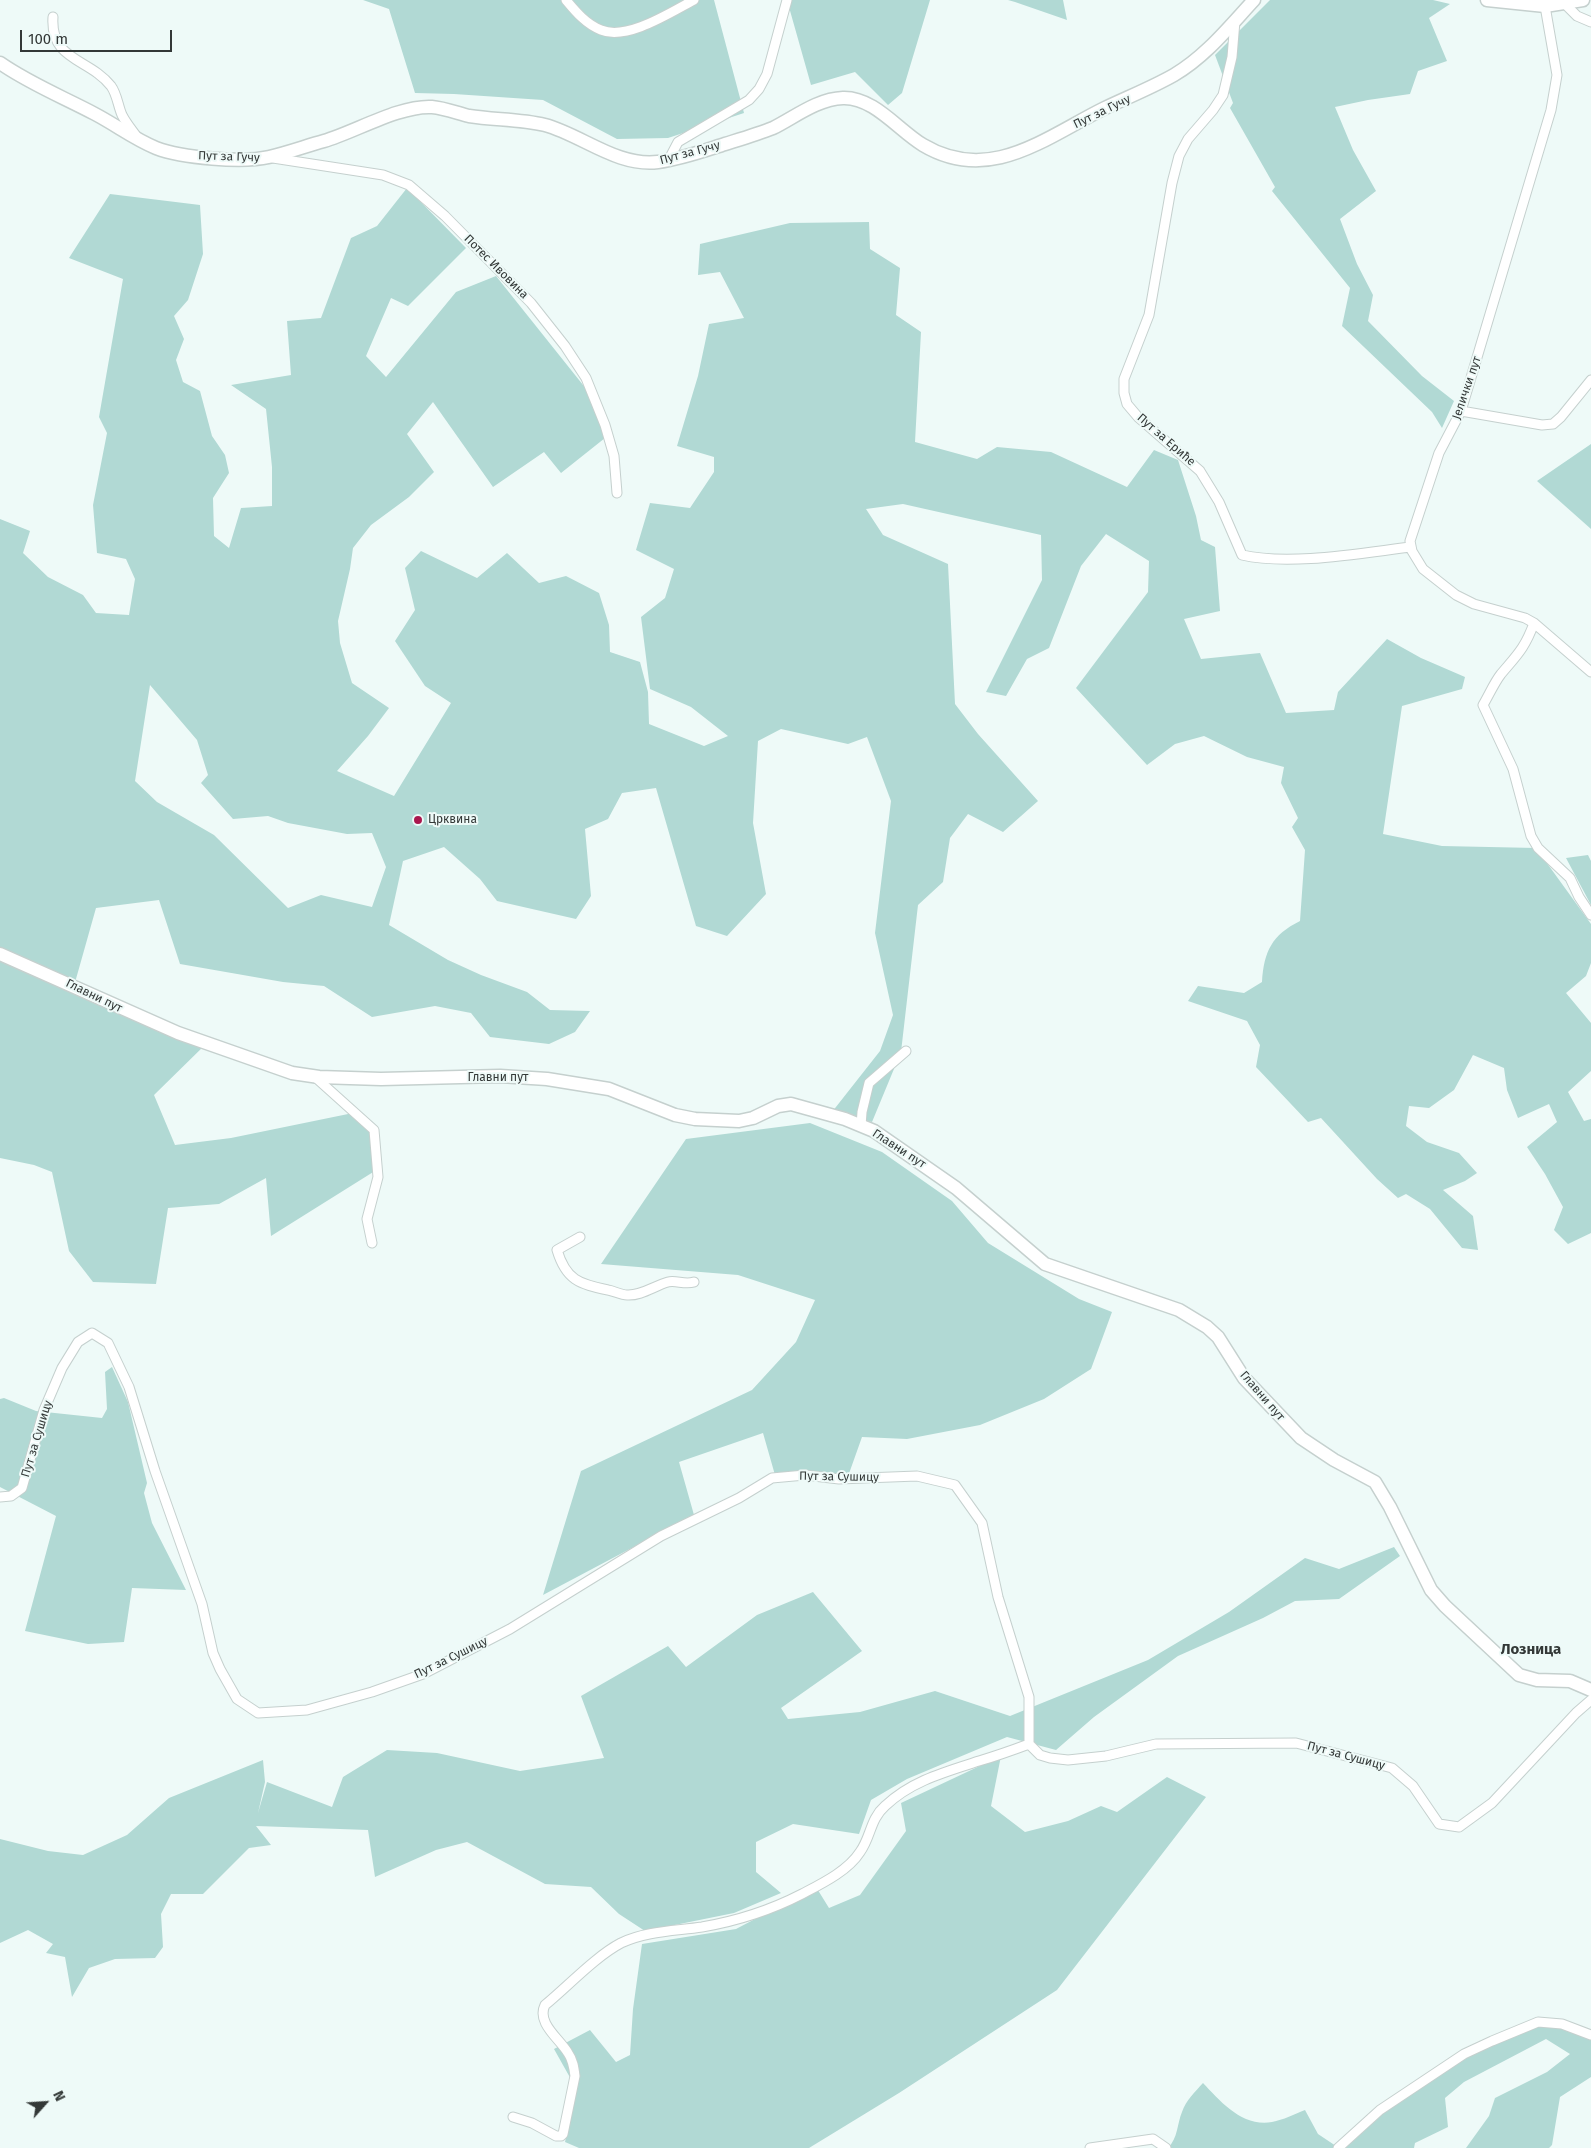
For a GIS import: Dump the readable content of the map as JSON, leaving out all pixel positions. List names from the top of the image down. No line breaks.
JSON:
{"streets":{"street":["Пут за Гучу","Потес Ивовина","Јелички пут","Пут за Ериће","Главни пут","Пут за Сушицу"]},"crossings":[["Пут за Гучу","Потес Ивовина"],["Пут за Гучу","Пут за Ериће"],["Јелички пут","Пут за Ериће"]],"districts":["Лозница"],"places":["Црквина"],"scale_bar":"100 m","north":"top right"}
